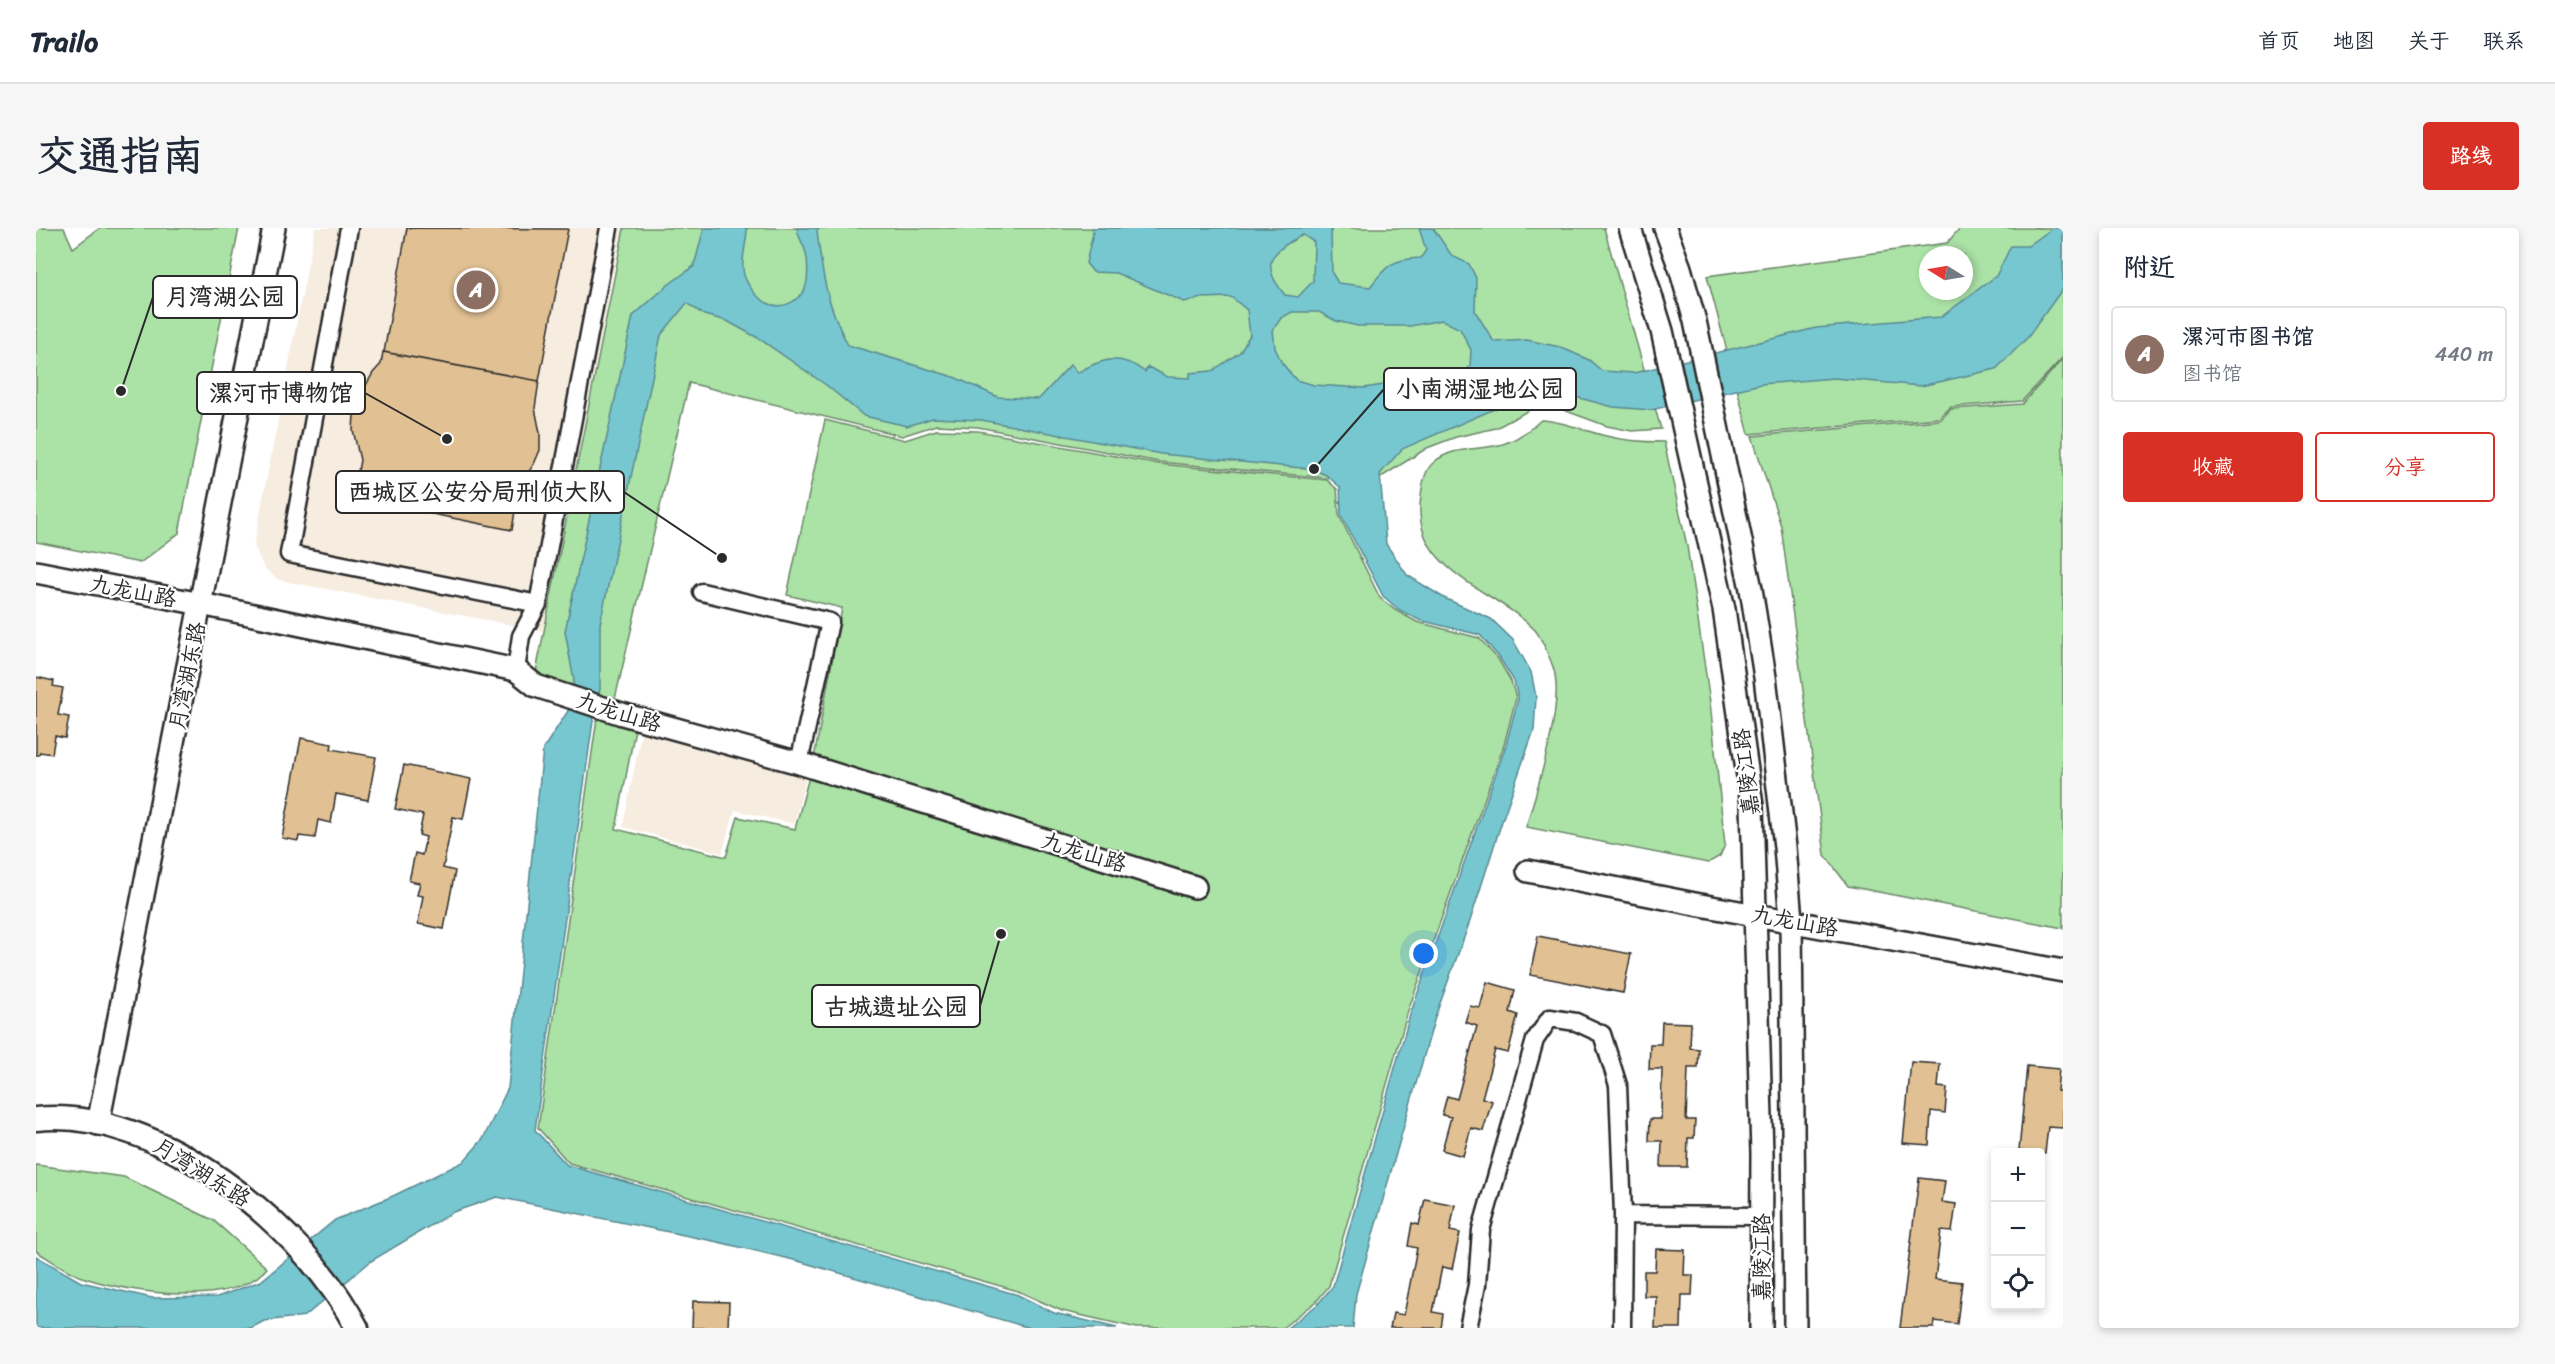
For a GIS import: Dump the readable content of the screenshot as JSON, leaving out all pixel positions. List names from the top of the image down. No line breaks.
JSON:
{"streets":{"main road":["月湾湖东路"],"street":["九龙山路","嘉陵江路"]},"crossings":[["九龙山路","月湾湖东路"],["九龙山路","嘉陵江路"]],"places":["月湾湖公园","漯河市博物馆","小南湖湿地公园","西城区公安分局刑侦大队","古城遗址公园"],"north":"left","page":{"header":"Trailo","nav":["首页","地图","关于","联系"],"title":"交通指南","buttons":["路线",["收藏","分享"]],"heading":"附近","pins":"A","list":[{"mark":"A","name":"漯河市图书馆","note":"图书馆","value":"440 m"}],"map_buttons":["+","−"]}}
